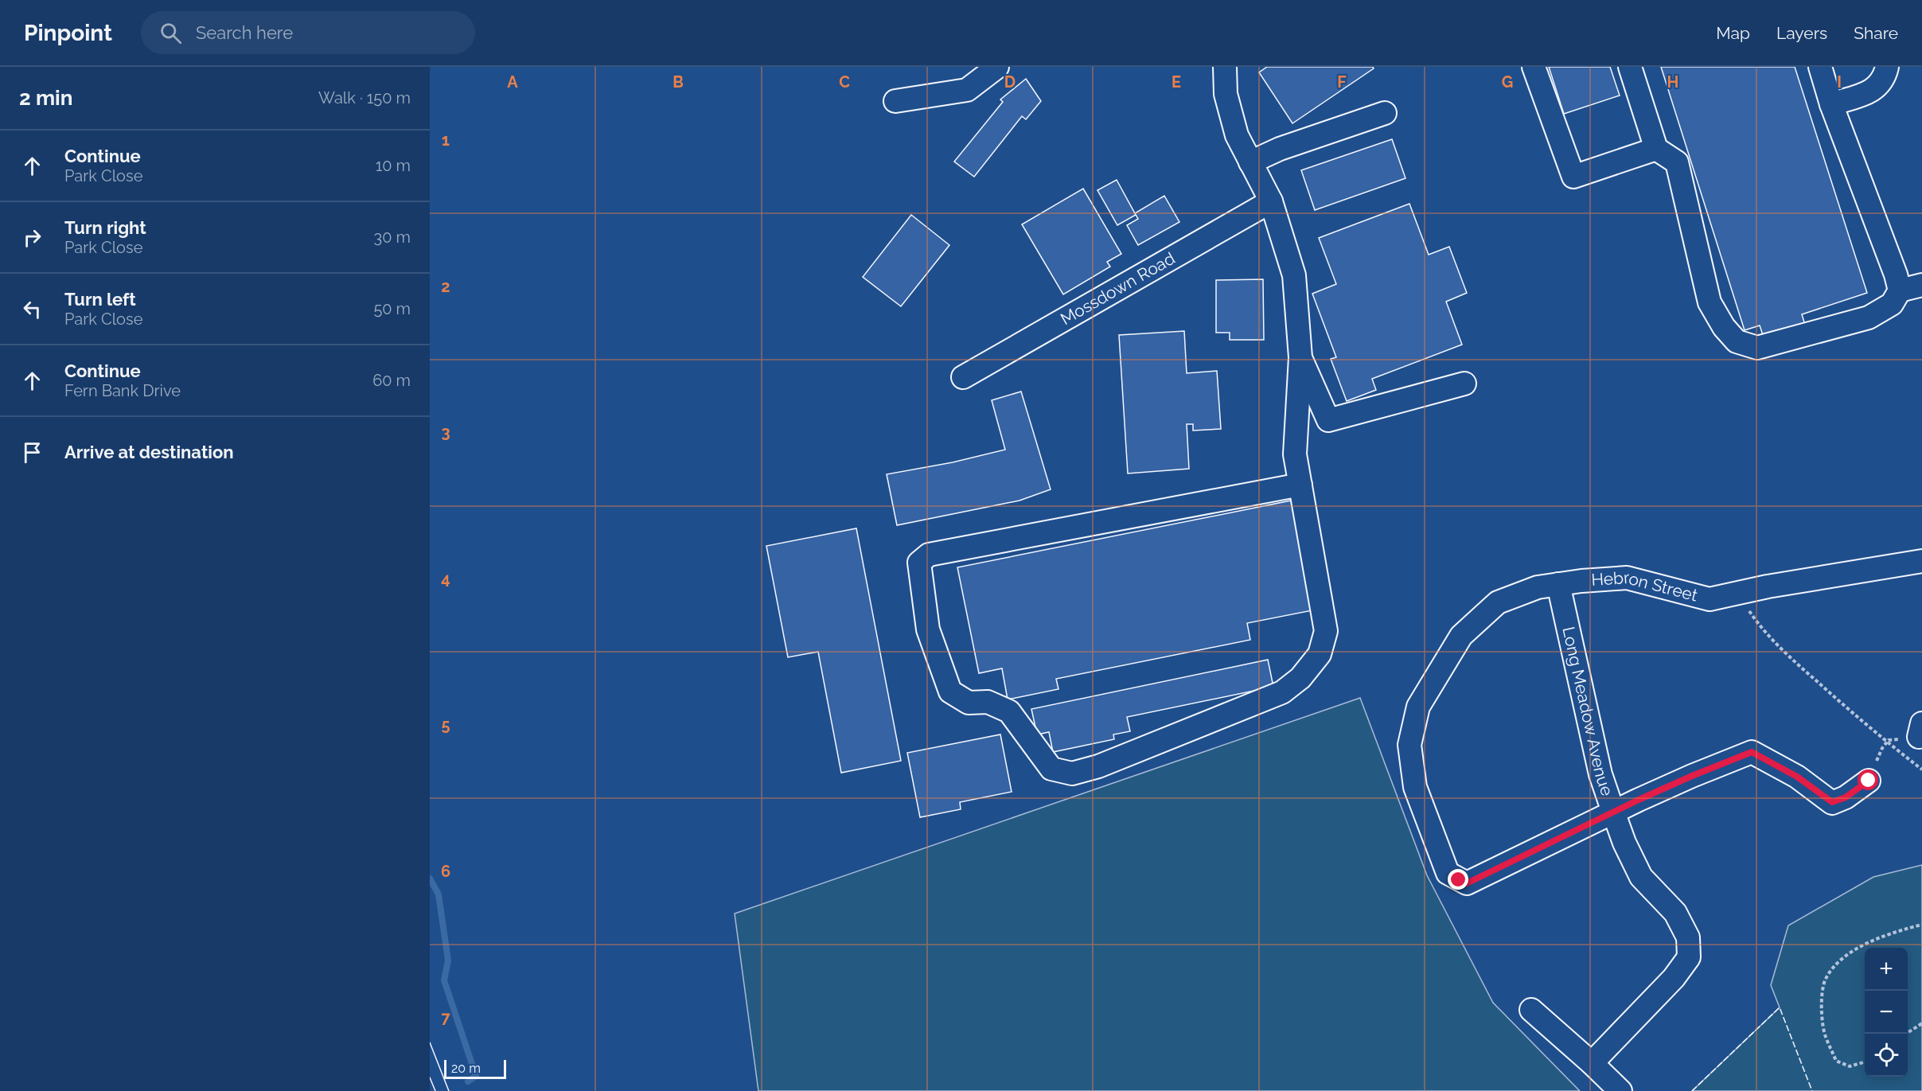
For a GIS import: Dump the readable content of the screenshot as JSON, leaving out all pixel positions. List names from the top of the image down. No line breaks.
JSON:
{"streets":{"street":["Mossdown Road","Hebron Street","Long Meadow Avenue"]},"crossings":[["Hebron Street","Long Meadow Avenue"]],"scale_bar":"20 m","page":{"header":"Pinpoint","search":"Search here","nav":["Map","Layers","Share"],"heading":["2 min","Walk · 150 m"],"list":[["Continue","Park Close","10 m"],["Turn right","Park Close","30 m"],["Turn left","Park Close","50 m"],["Continue","Fern Bank Drive","60 m"],"Arrive at destination"],"map_buttons":["+","−"],"scale":"20 m"},"grid":{"columns":["A","B","C","D","E","F","G","H","I"],"rows":["1","2","3","4","5","6","7"]}}
